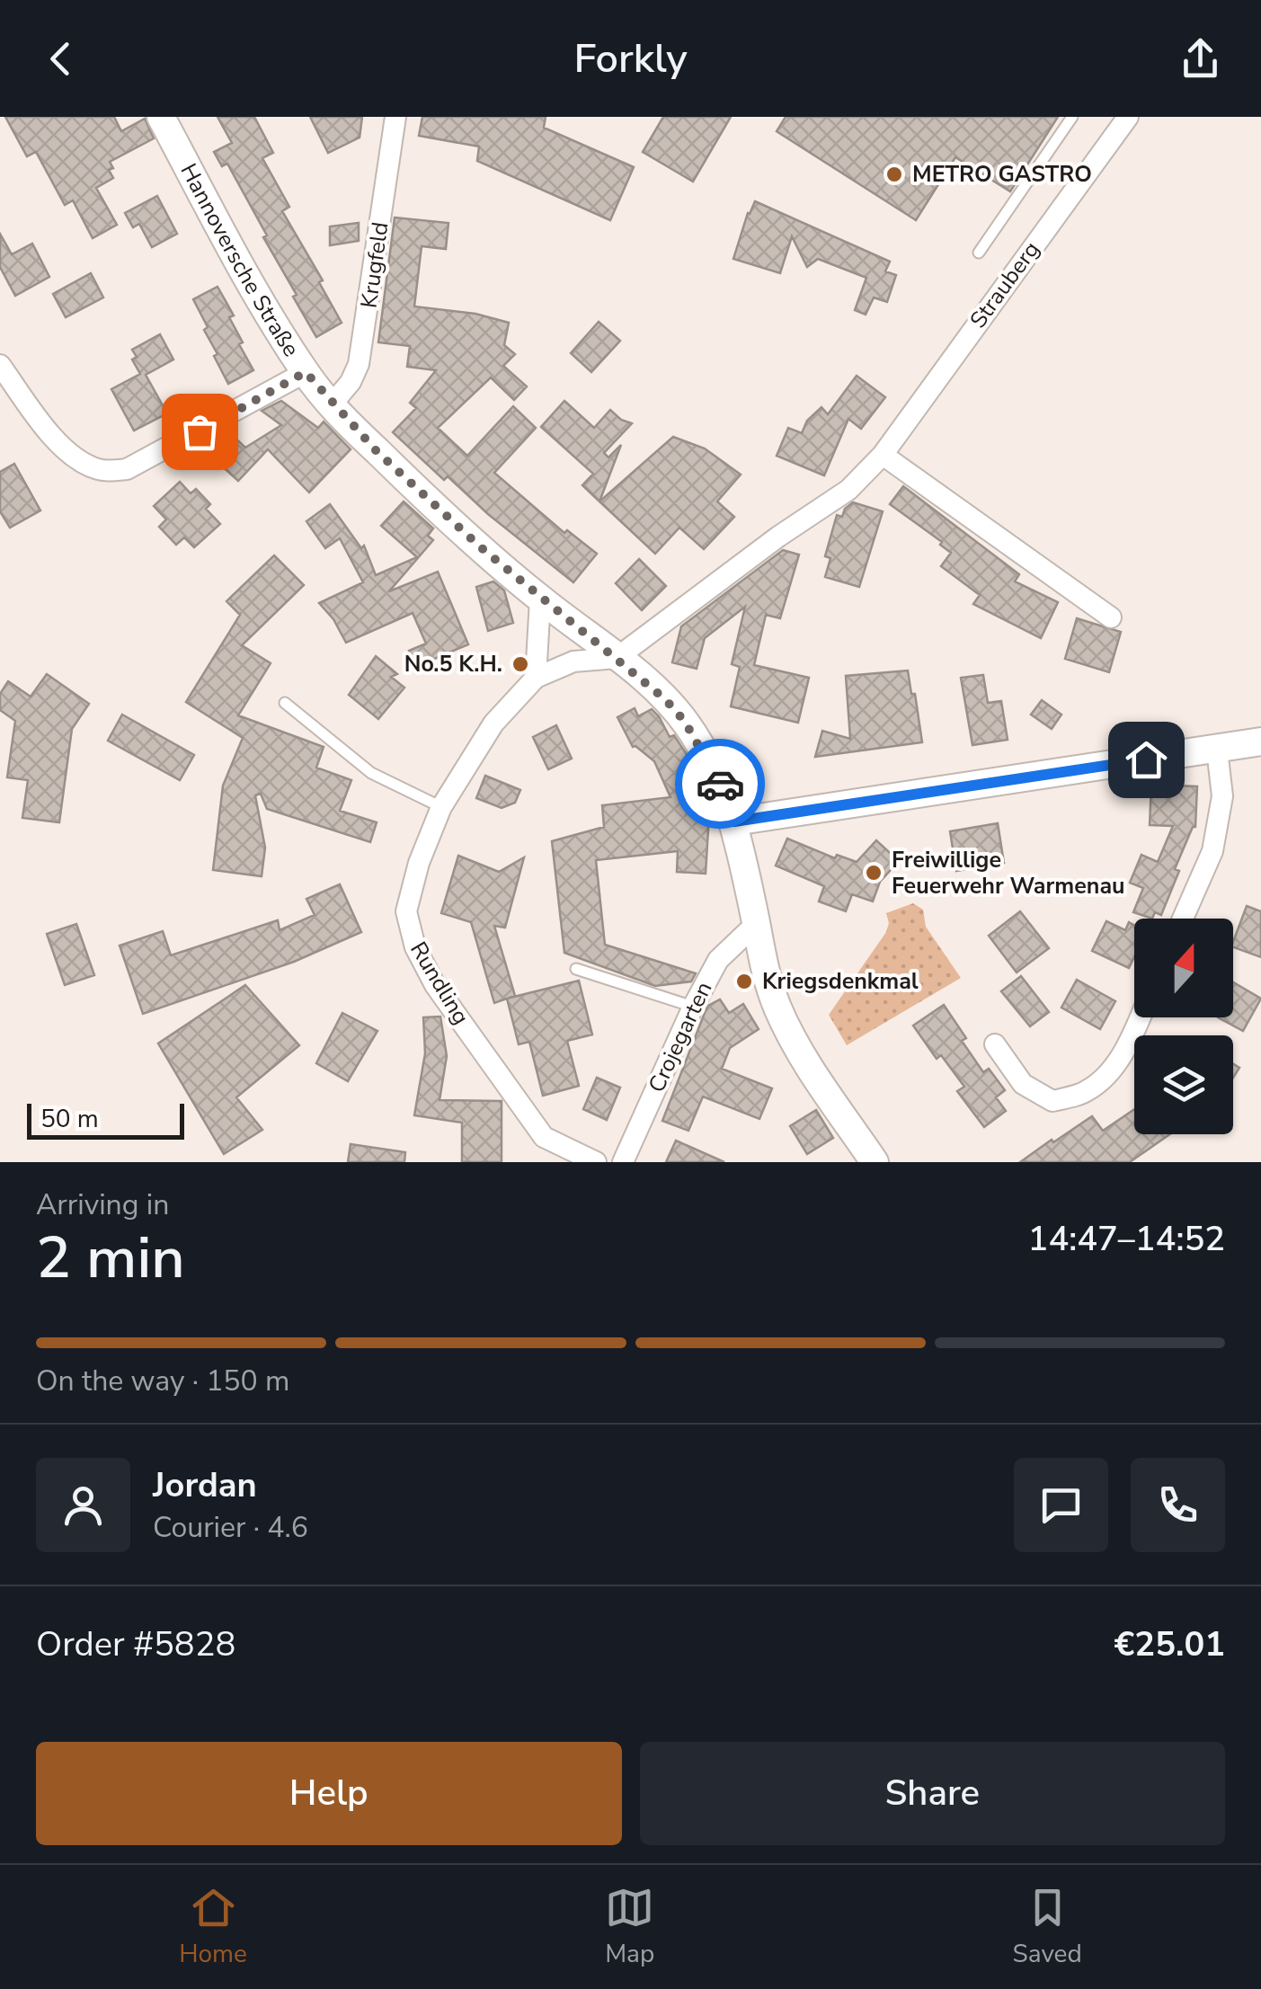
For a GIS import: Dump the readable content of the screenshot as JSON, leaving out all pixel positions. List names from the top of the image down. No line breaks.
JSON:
{"streets":{"street":["Hannoversche Straße","Krugfeld","Strauberg","Rundling","Crojegarten"]},"crossings":[["Hannoversche Straße","Krugfeld"],["Hannoversche Straße","Strauberg"],["Hannoversche Straße","Rundling"],["Hannoversche Straße","Crojegarten"],["Strauberg","Rundling"]],"places":["METRO GASTRO","No.5 K.H.","Freiwillige Feuerwehr Warmenau","Kriegsdenkmal"],"scale_bar":"50 m","north":"top","page":{"header":"Forkly","scale":"50 m","heading":["2 min","Arriving in","14:47–14:52"],"panel":["Jordan","Courier · 4.6","Order #5828","€25.01"],"bar":"On the way · 150 m","buttons":["Help","Share"],"tabs":["Home","Map","Saved"]}}
